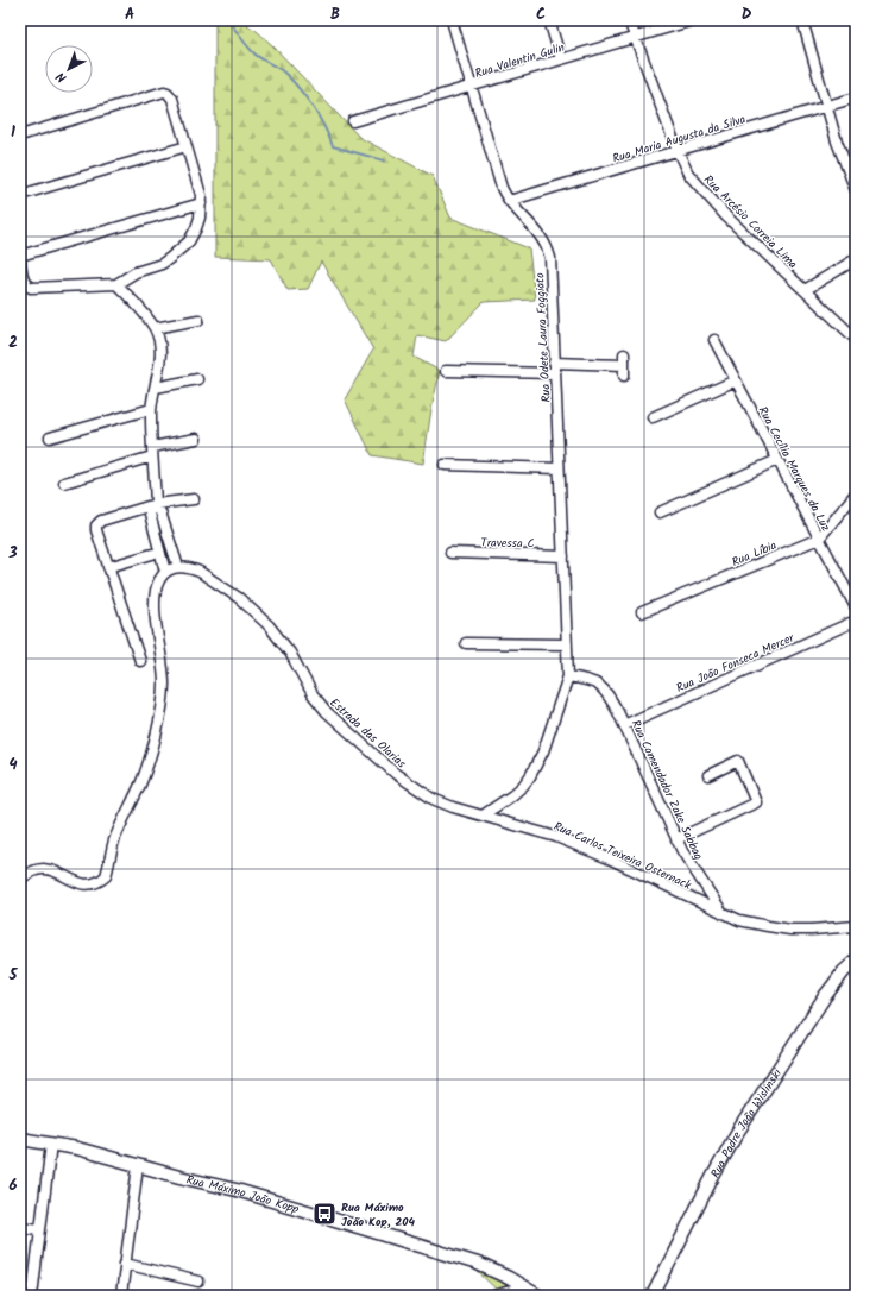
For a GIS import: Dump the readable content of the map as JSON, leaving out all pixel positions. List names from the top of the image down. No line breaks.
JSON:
{"streets":{"main road":["Rua Padre João Wislinski","Rua Máximo João Kopp"],"street":["Rua Valentin Gulin","Rua Maria Augusta da Silva","Rua Arcésio Correia Lima","Rua Odete Laura Foggiato","Rua Cecília Marques da Luz","Travessa C","Rua Líbia","Rua João Fonseca Mercer","Estrada das Olarias","Rua Comendador Zake Sabbag","Rua Carlos Teixeira Osternack"]},"crossings":[["Rua Valentin Gulin","Rua Arcésio Correia Lima"],["Rua Valentin Gulin","Rua Odete Laura Foggiato"],["Rua Maria Augusta da Silva","Rua Arcésio Correia Lima"],["Rua Maria Augusta da Silva","Rua Odete Laura Foggiato"],["Rua Odete Laura Foggiato","Travessa C"],["Rua Odete Laura Foggiato","Rua Comendador Zake Sabbag"],["Rua Cecília Marques da Luz","Rua Líbia"],["Rua João Fonseca Mercer","Rua Comendador Zake Sabbag"],["Estrada das Olarias","Rua Carlos Teixeira Osternack"],["Rua Comendador Zake Sabbag","Rua Carlos Teixeira Osternack"]],"places":{"bus stop":["Rua Máximo João Kop, 204"]},"north":"bottom left","grid":{"columns":["A","B","C","D"],"rows":["1","2","3","4","5","6"]}}
